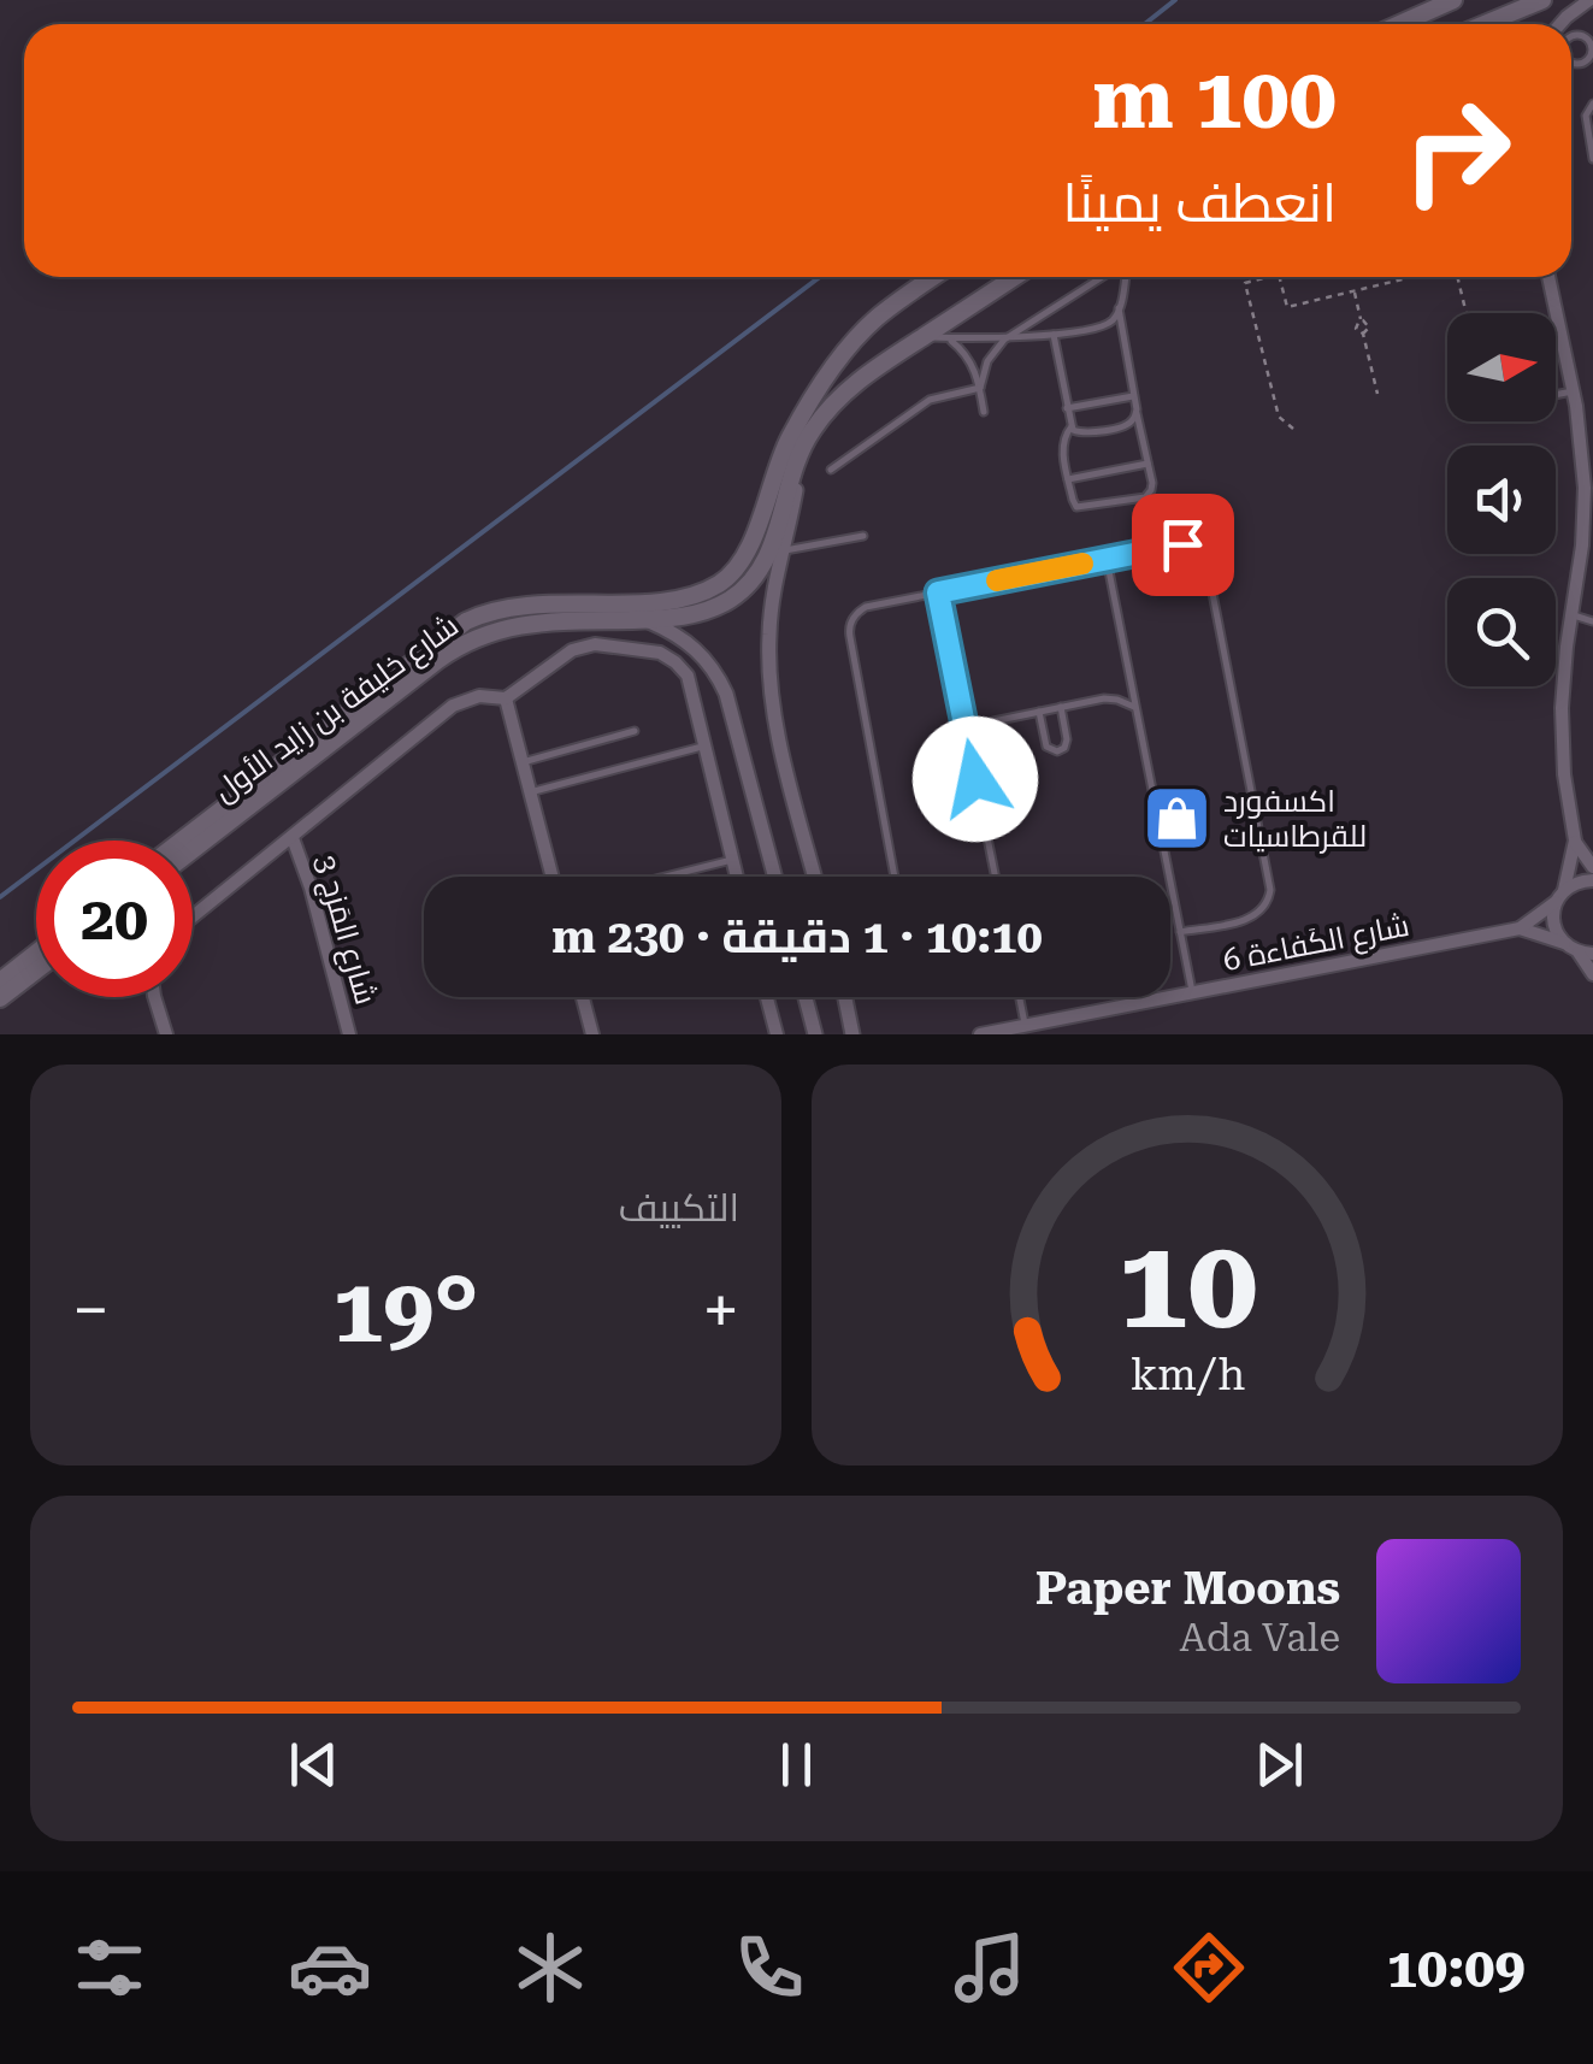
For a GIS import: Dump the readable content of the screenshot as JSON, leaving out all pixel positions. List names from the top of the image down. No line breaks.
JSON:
{"streets":{"main road":["شارع خليفة بن زايد الأول"],"street":["شارع المَزج 3","شارع الكَفاءة 6"]},"places":{"shop":["اكسفورد للقرطاسيات"]},"north":"right","page":{"turn":["100 m","انعطف يمينًا"],"limit":"20","trip":"10:10 · 1 دقيقة · 230 m","tile":"التكييف","heat":["−","19°","+"],"song":["Paper Moons","Ada Vale"],"tabs":"10:09","gauge":["10","km/h"]}}
